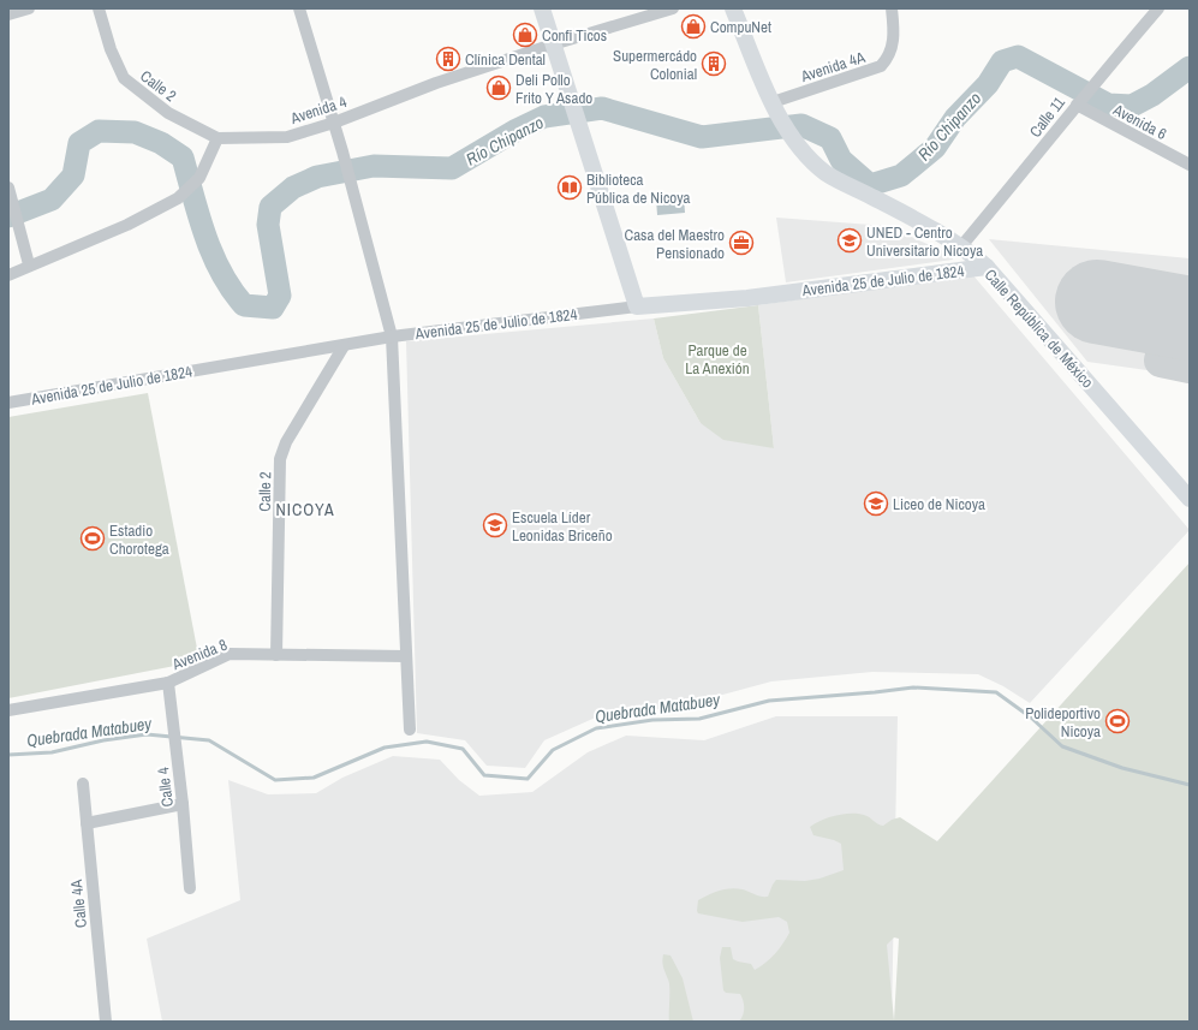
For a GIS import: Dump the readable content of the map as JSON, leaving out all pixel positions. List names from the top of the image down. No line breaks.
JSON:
{"streets":{"main road":["Avenida 25 de Julio de 1824","Calle República de México"],"street":["Avenida 4A","Calle 2","Avenida 4","Calle 11","Avenida 6","Avenida 8","Calle 4","Calle 4A"]},"crossings":[["Avenida 4A","Calle República de México"],["Calle 2","Avenida 4"],["Calle 2","Avenida 25 de Julio de 1824"],["Calle 2","Avenida 8"],["Calle 11","Avenida 6"],["Calle 11","Calle República de México"],["Avenida 25 de Julio de 1824","Calle República de México"],["Avenida 8","Calle 4"]],"districts":["NICOYA"],"water":["Río Chipanzo","Quebrada Matabuey"],"parks":["Parque de La Anexión"],"places":{"shop":["CompuNet","Confi Ticos","Deli Pollo Frito Y Asado"],"building":["Clínica Dental","Supermercádo Colonial"],"library":["Biblioteca Pública de Nicoya"],"school or university":["UNED - Centro Universitario Nicoya","Liceo de Nicoya","Escuela Líder Leonidas Briceño"],"office":["Casa del Maestro Pensionado"],"sports":["Estadio Chorotega","Polideportivo Nicoya"]}}
